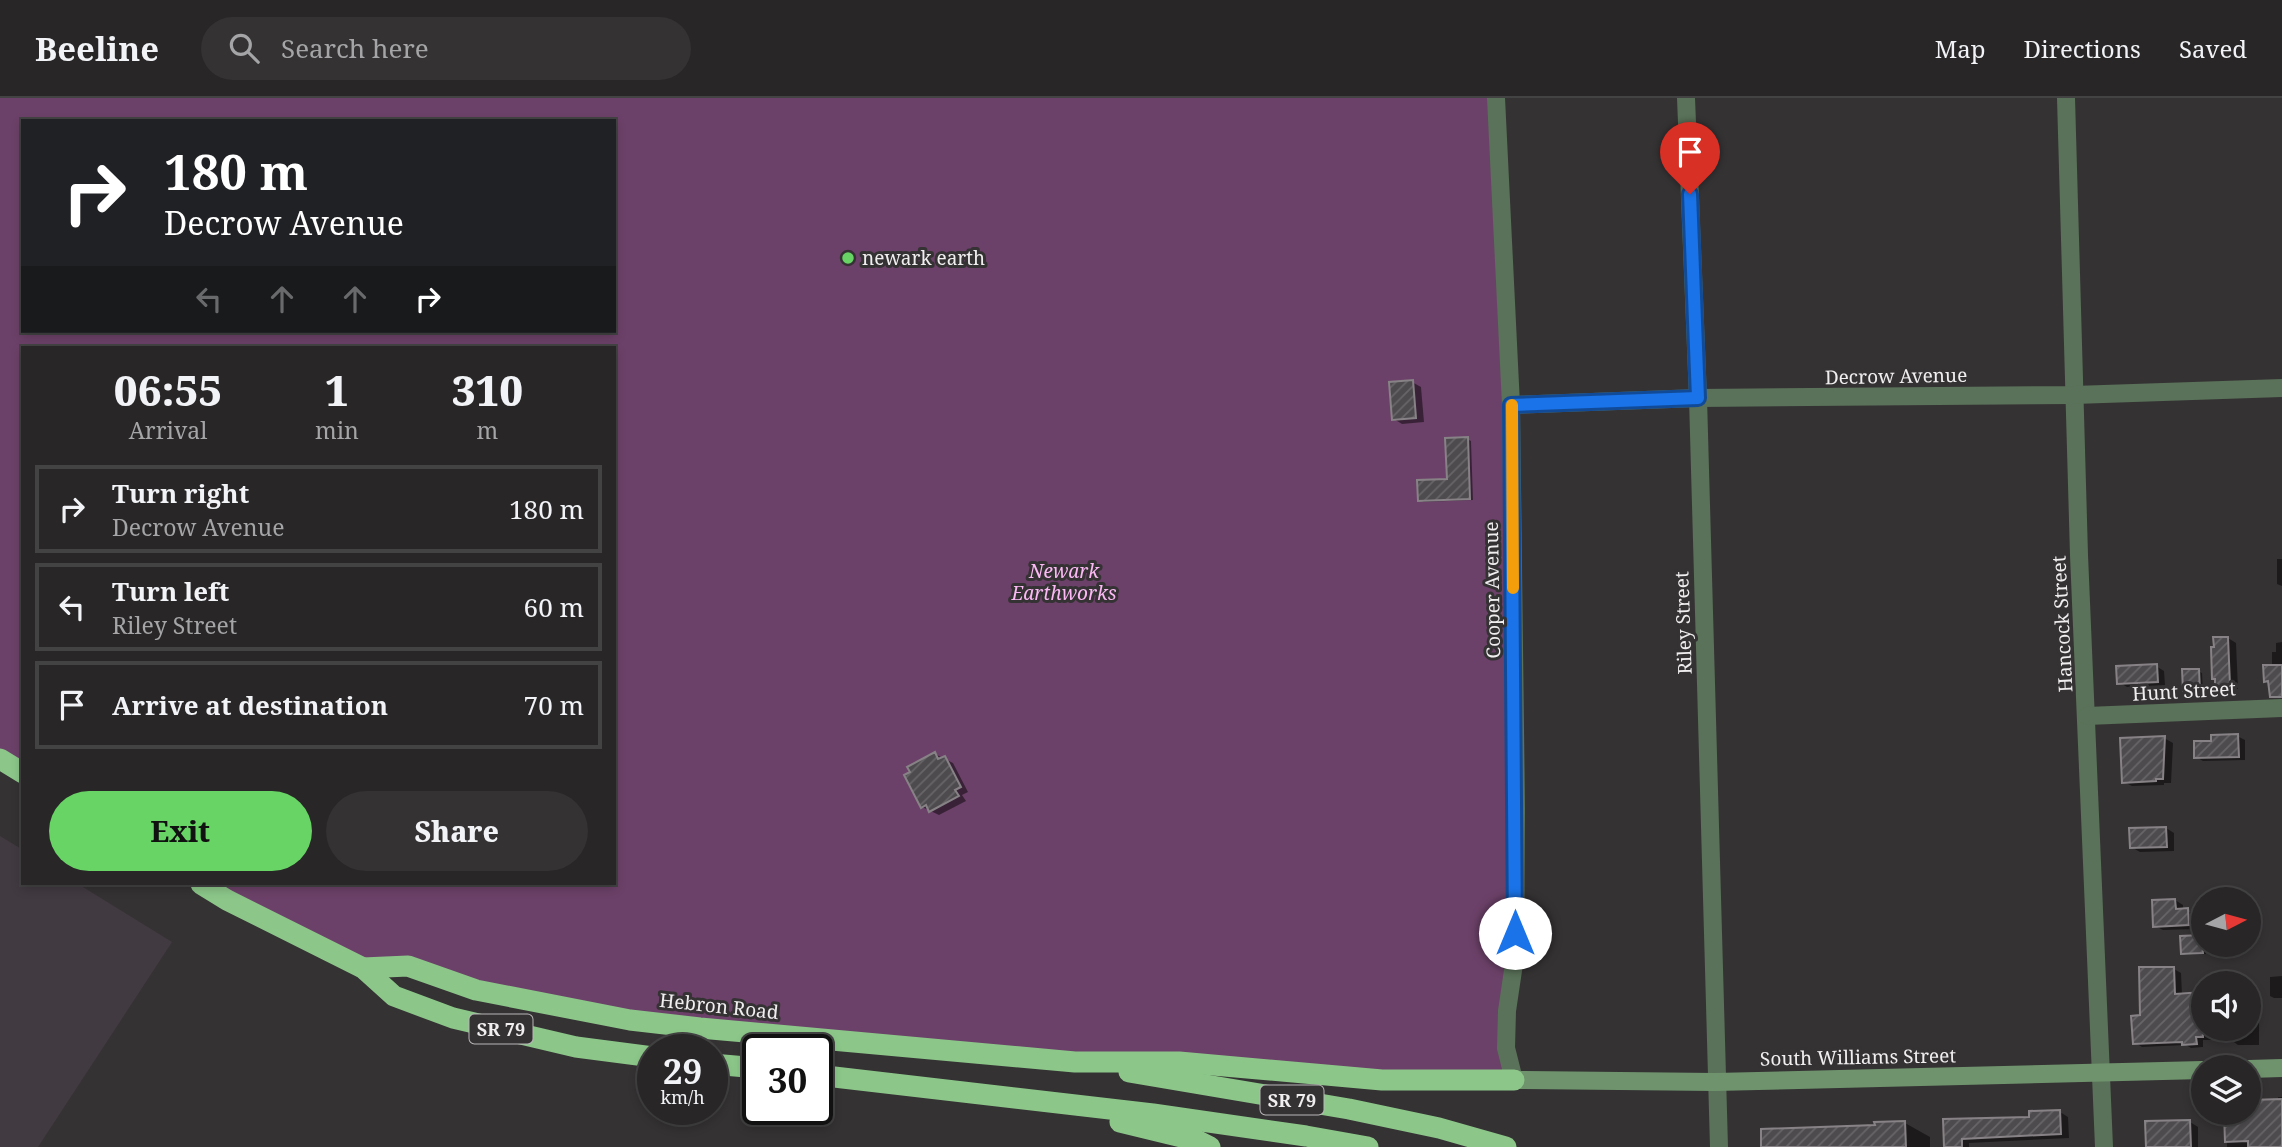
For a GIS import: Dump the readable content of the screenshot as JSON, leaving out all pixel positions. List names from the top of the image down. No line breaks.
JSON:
{"streets":{"highway":["Hebron Road","SR 79"],"street":["Decrow Avenue","Cooper Avenue","Riley Street","Hancock Street","Hunt Street","South Williams Street"]},"crossings":[["Decrow Avenue","Cooper Avenue"],["Decrow Avenue","Riley Street"],["Decrow Avenue","Hancock Street"],["Cooper Avenue","South Williams Street"],["Riley Street","South Williams Street"],["Hancock Street","Hunt Street"],["Hancock Street","South Williams Street"],["Hebron Road","SR 79"]],"parks":["Newark Earthworks"],"places":["newark earth"],"north":"right","page":{"header":"Beeline","search":"Search here","nav":["Map","Directions","Saved"],"turn":["180 m","Decrow Avenue"],"eta":["06:55","Arrival","1","min","310","m"],"list":[{"name":"Turn right","note":"Decrow Avenue","value":"180 m"},{"name":"Turn left","note":"Riley Street","value":"60 m"},{"name":"Arrive at destination","value":"70 m"}],"buttons":["Exit","Share"],"speed":"29 km/h","limit":"30"}}
